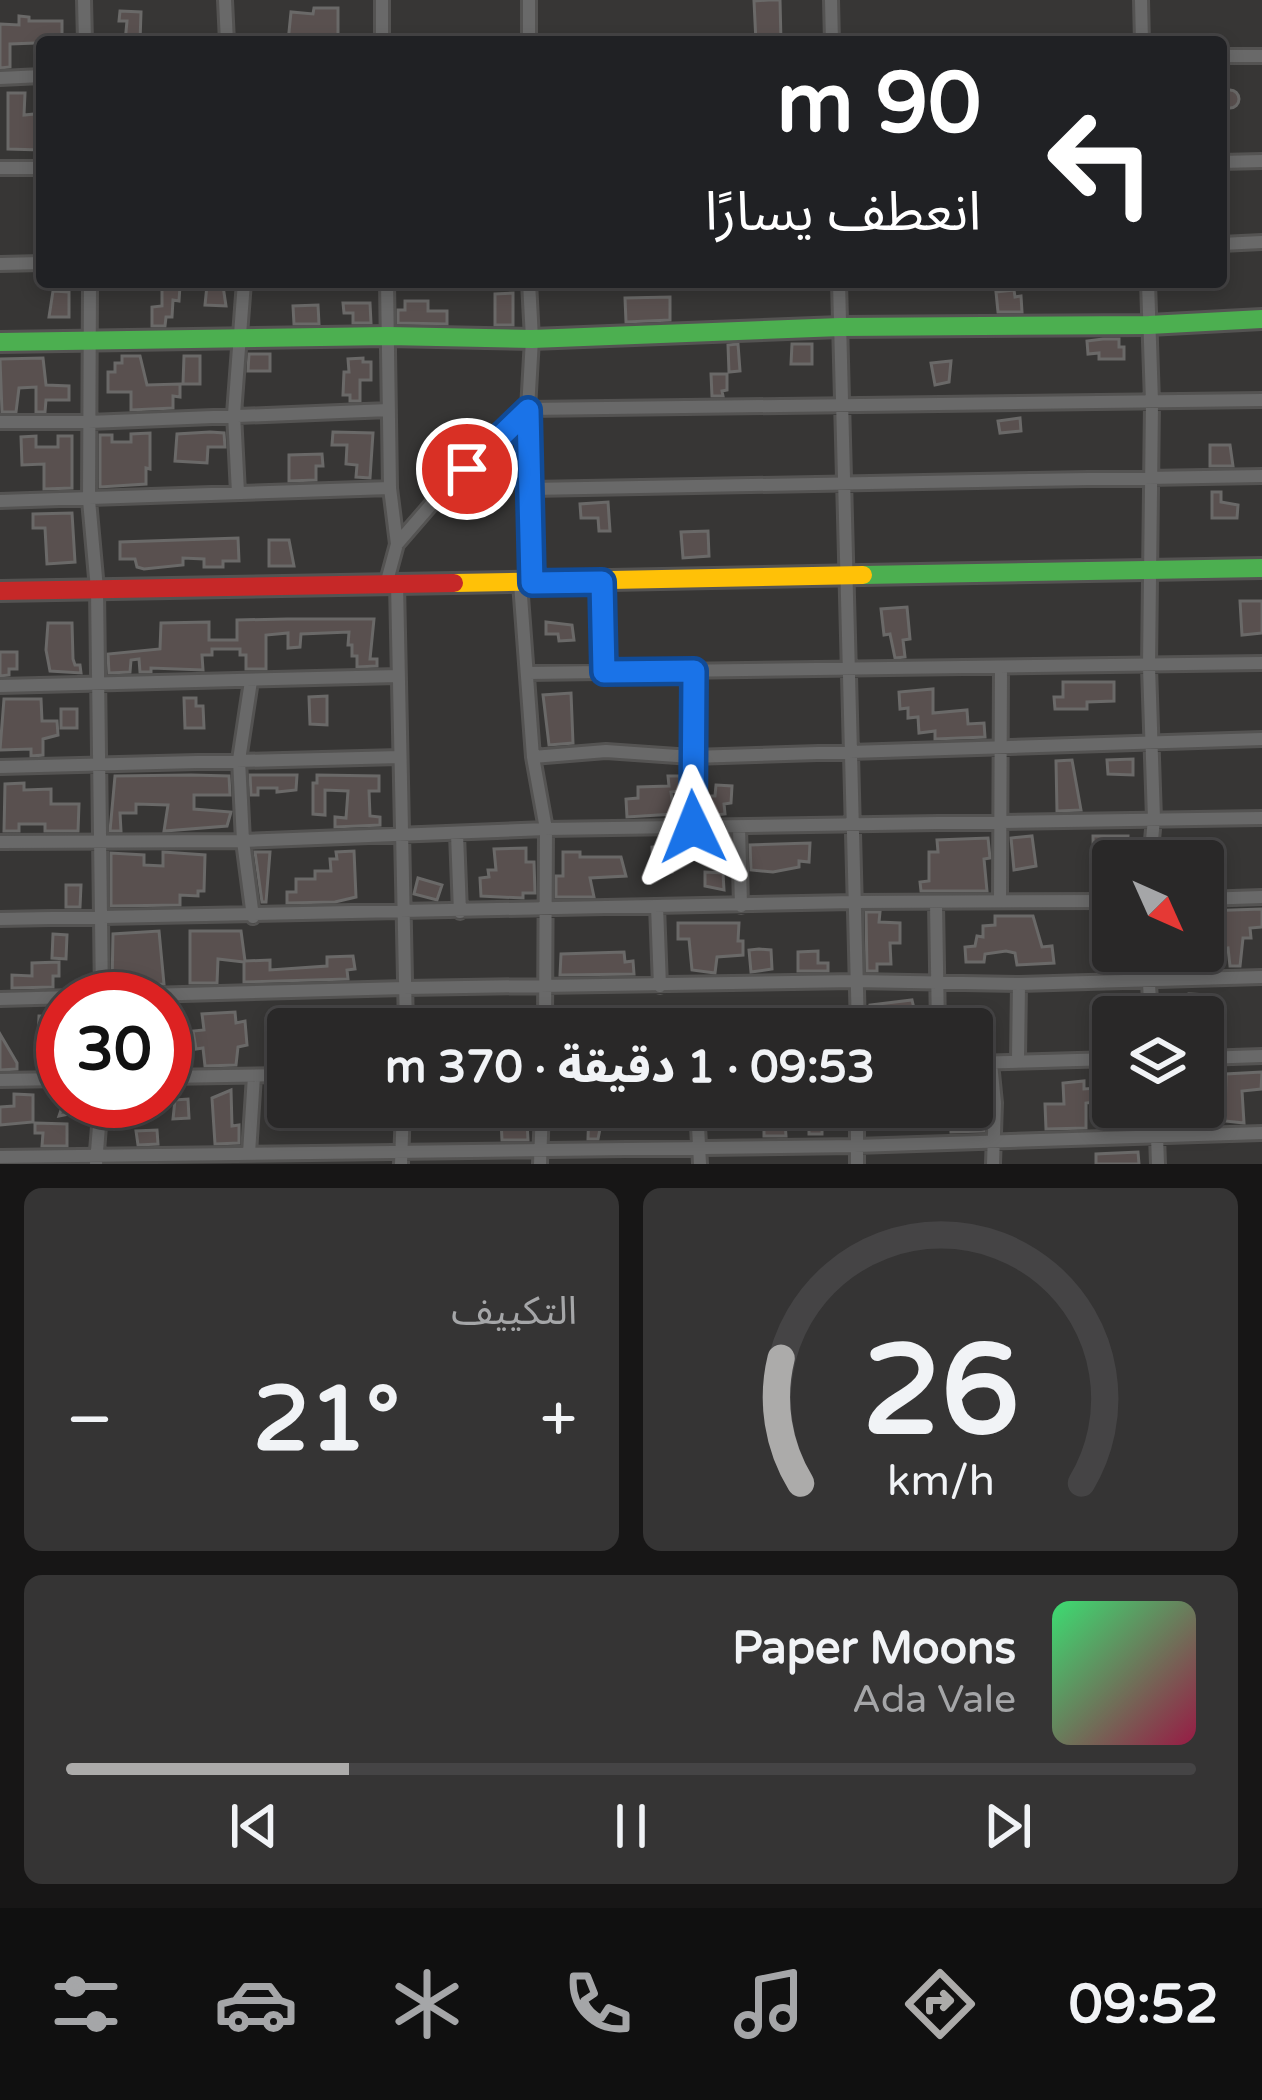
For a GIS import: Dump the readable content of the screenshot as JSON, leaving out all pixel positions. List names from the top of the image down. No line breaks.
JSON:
{"north":"bottom right","page":{"turn":["90 m","انعطف يسارًا"],"limit":"30","trip":"09:53 · 1 دقيقة · 370 m","tile":"التكييف","heat":["−","21°","+"],"song":["Paper Moons","Ada Vale"],"tabs":"09:52","gauge":["26","km/h"]}}
